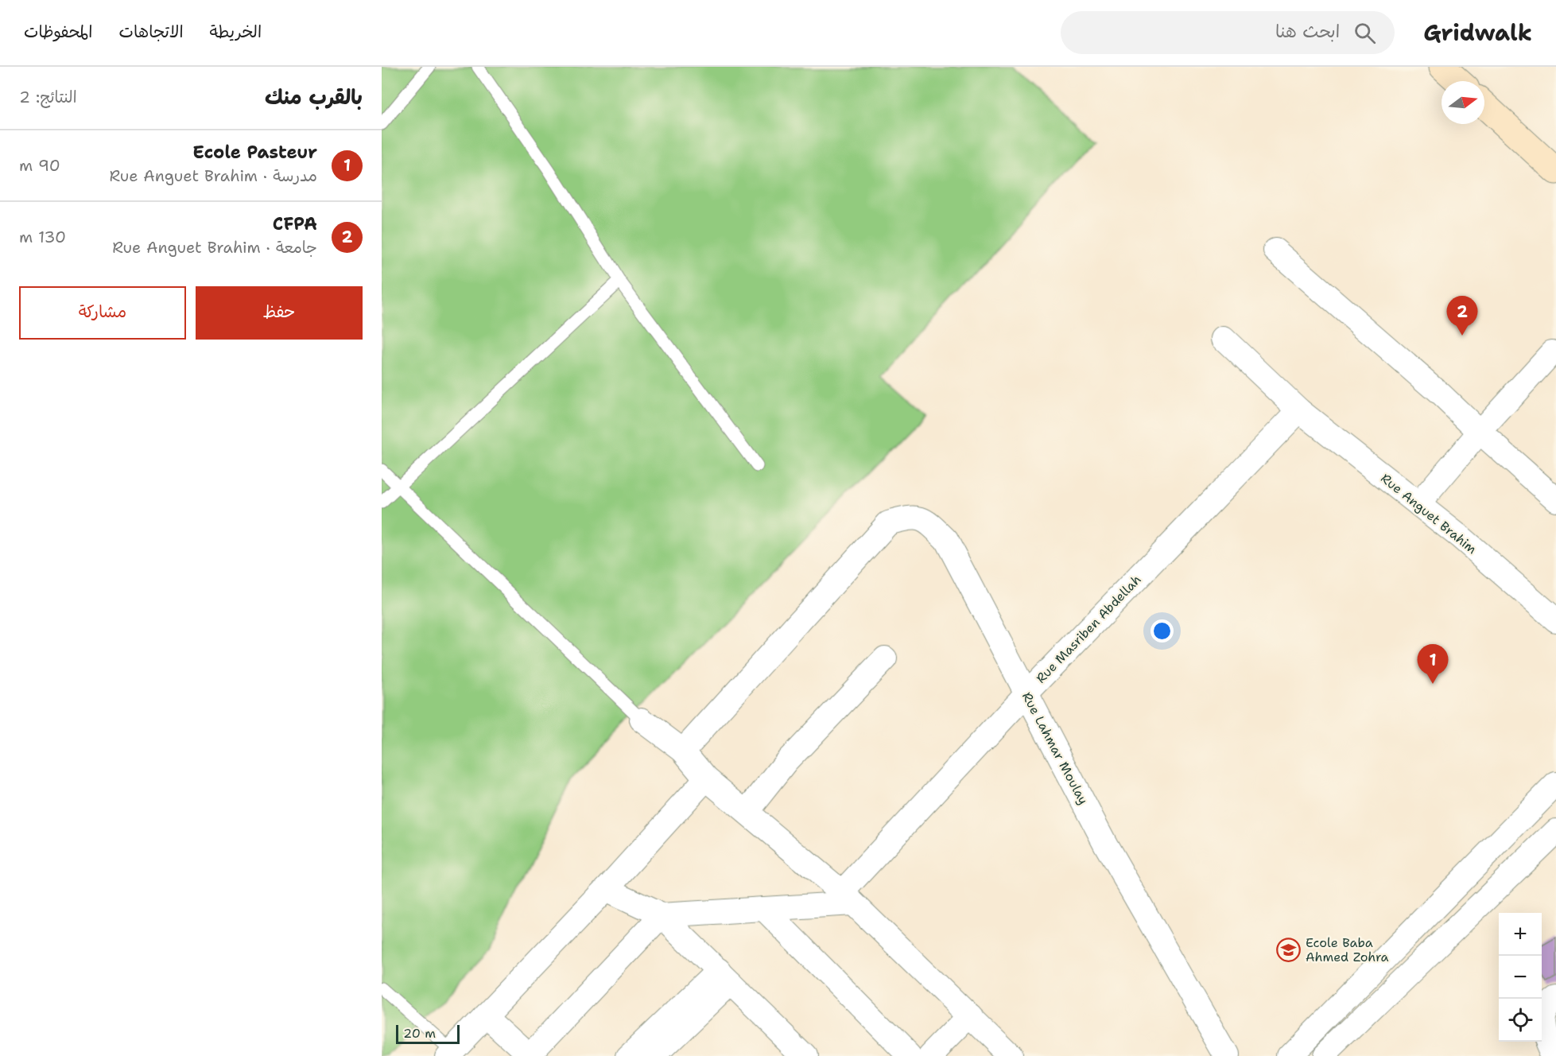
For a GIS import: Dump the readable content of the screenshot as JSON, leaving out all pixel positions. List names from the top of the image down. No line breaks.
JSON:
{"streets":{"street":["Rue Anguet Brahim","Rue Masriben Abdellah","Rue Lahmar Moulay"]},"crossings":[["Rue Anguet Brahim","Rue Masriben Abdellah"],["Rue Masriben Abdellah","Rue Lahmar Moulay"]],"places":{"school or university":["Ecole Baba Ahmed Zohra"]},"scale_bar":"20 m","north":"right","page":{"header":"Gridwalk","search":"ابحث هنا","nav":["الخريطة","الاتجاهات","المحفوظات"],"heading":["بالقرب منك","النتائج: 2"],"list":[{"mark":"1","name":"Ecole Pasteur","note":"مدرسة · Rue Anguet Brahim","value":"90 m"},{"mark":"2","name":"CFPA","note":"جامعة · Rue Anguet Brahim","value":"130 m"}],"buttons":["حفظ","مشاركة"],"pins":["2","1"],"map_buttons":["+","−"],"scale":"20 m"}}
